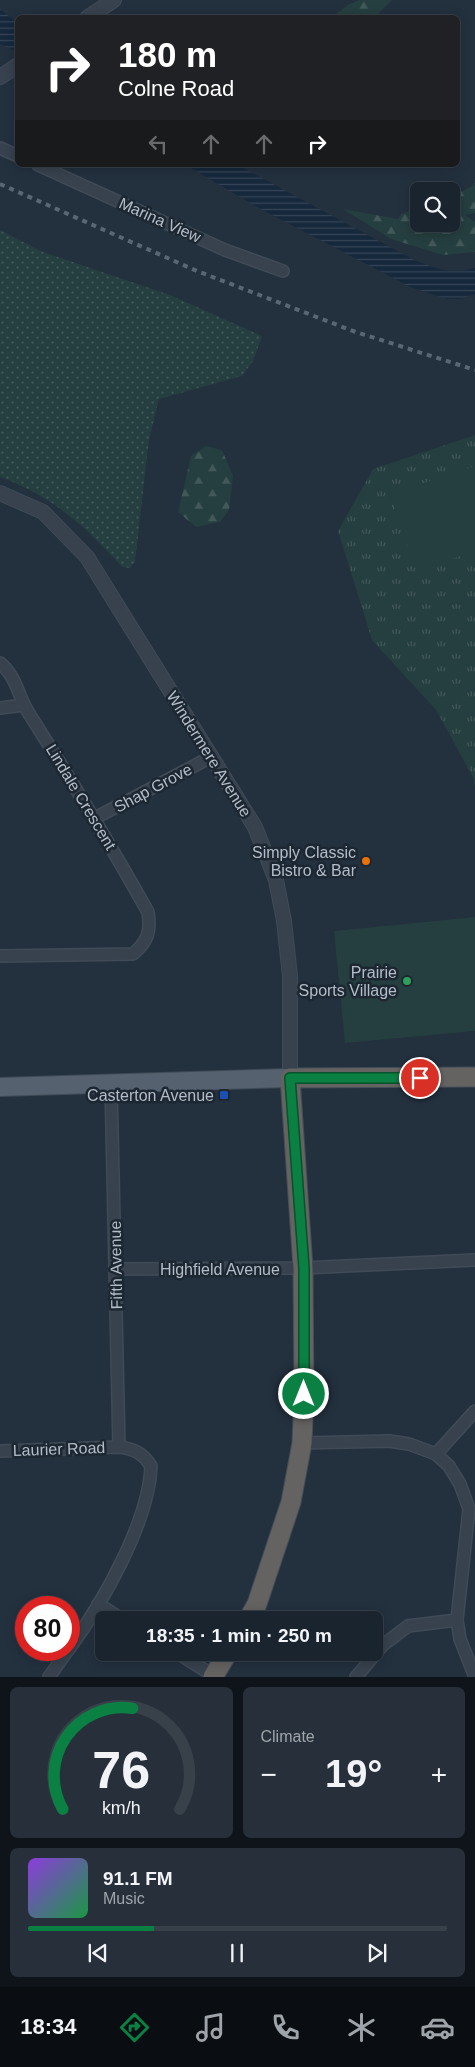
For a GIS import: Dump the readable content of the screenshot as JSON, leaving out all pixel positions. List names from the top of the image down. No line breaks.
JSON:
{"streets":{"street":["Marina View","Windermere Avenue","Shap Grove","Lindale Crescent","Fifth Avenue","Highfield Avenue","Laurier Road"]},"crossings":[["Windermere Avenue","Shap Grove"],["Shap Grove","Lindale Crescent"],["Fifth Avenue","Highfield Avenue"],["Fifth Avenue","Laurier Road"]],"places":{"other":["Simply Classic Bistro & Bar","Prairie Sports Village"],"transit":["Casterton Avenue"]},"page":{"turn":["180 m","Colne Road"],"limit":"80","trip":"18:35 · 1 min · 250 m","tile":"Climate","heat":["−","19°","+"],"song":["91.1 FM","Music"],"tabs":"18:34","gauge":["76","km/h"]}}
